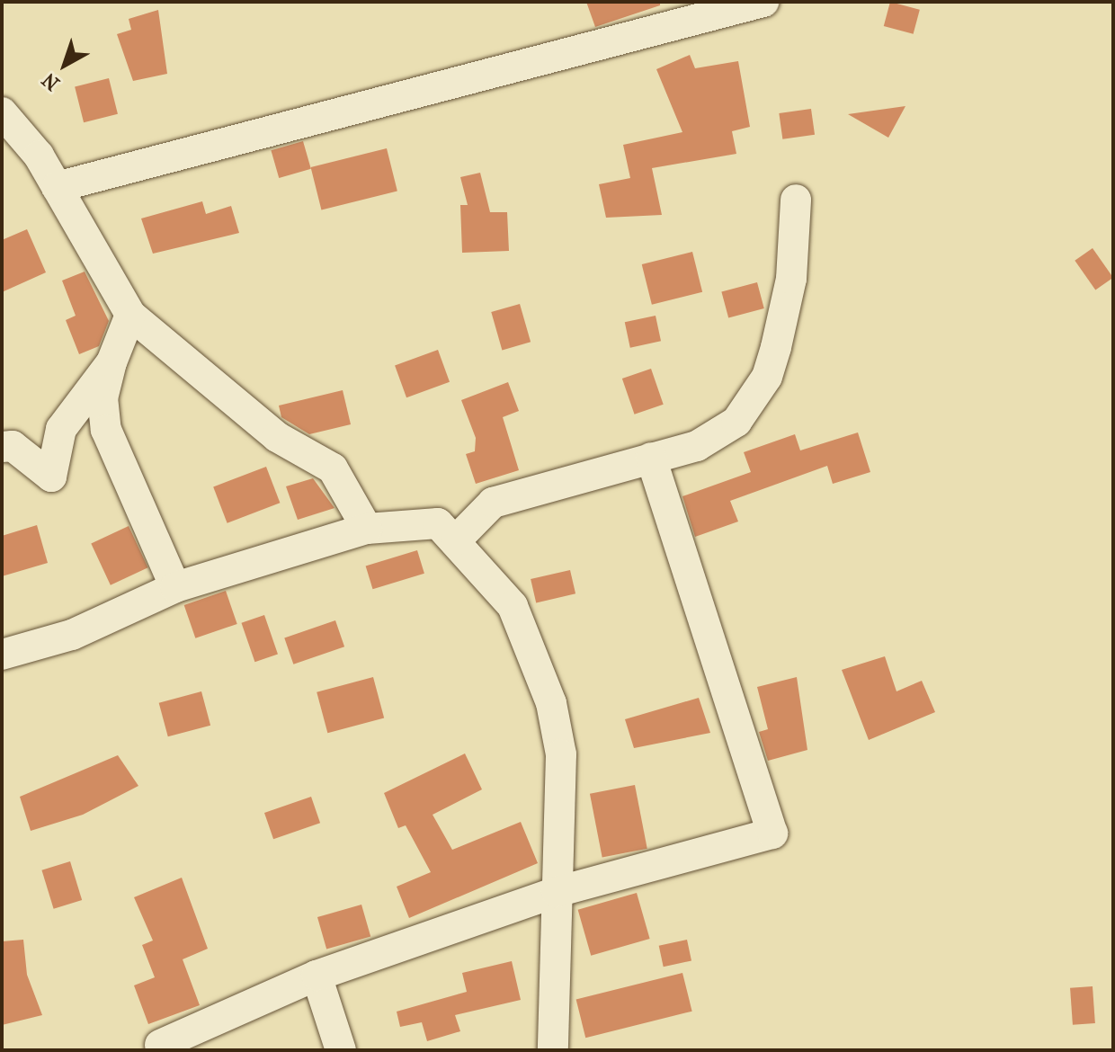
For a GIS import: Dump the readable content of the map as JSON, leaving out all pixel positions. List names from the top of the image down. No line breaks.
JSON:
{"north":"bottom left"}
